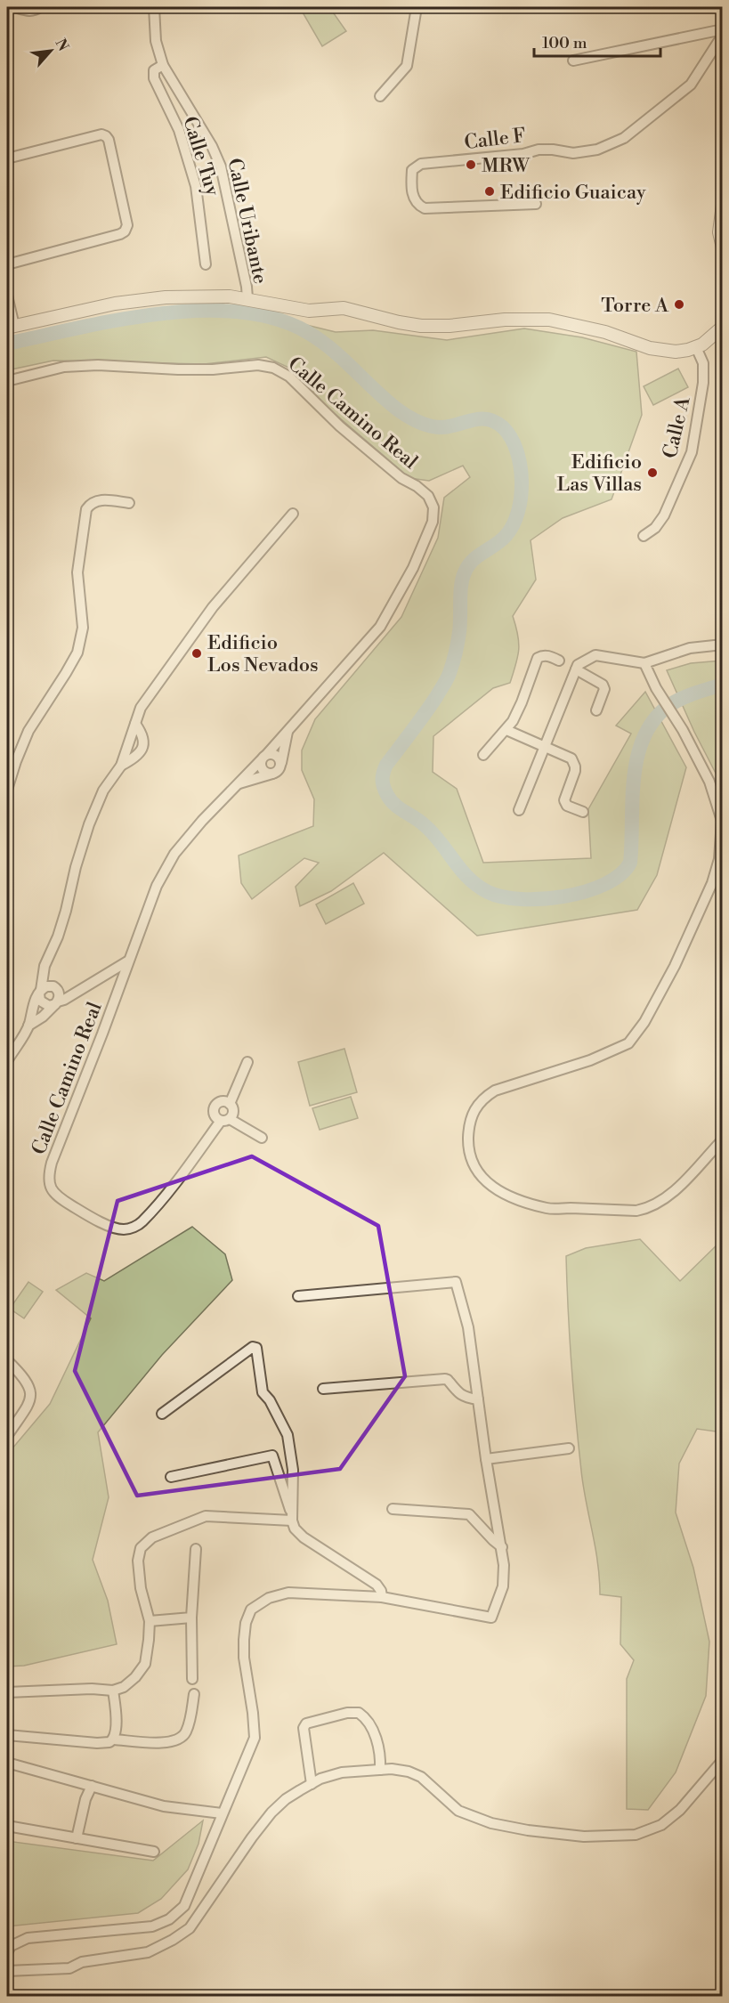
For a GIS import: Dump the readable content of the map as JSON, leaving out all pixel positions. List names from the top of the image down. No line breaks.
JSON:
{"streets":{"street":["Calle F","Calle Tuy","Calle Uribante","Calle Camino Real","Calle A"]},"crossings":[["Calle Tuy","Calle Uribante"]],"places":["MRW","Edificio Guaicay","Torre A","Edificio Las Villas","Edificio Los Nevados"],"scale_bar":"100 m","north":"top right"}
